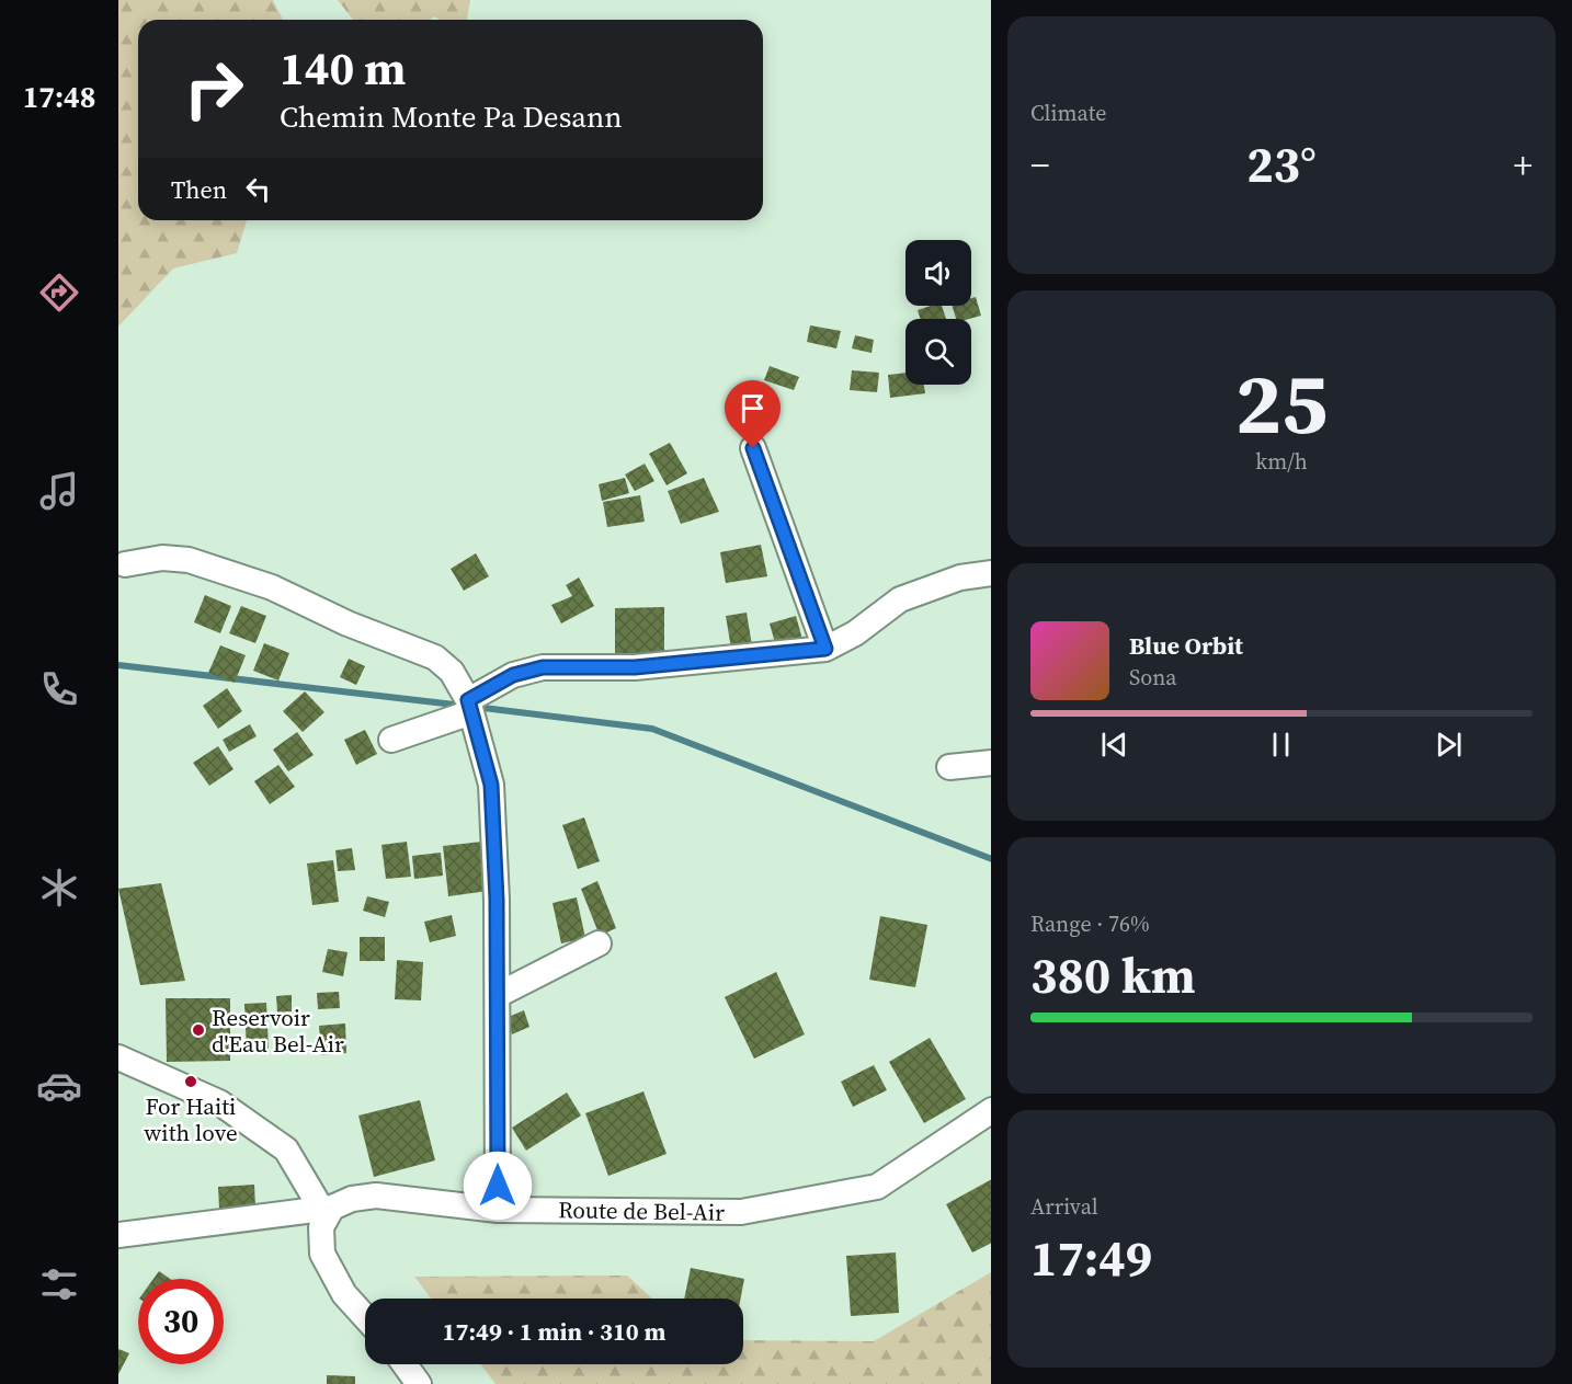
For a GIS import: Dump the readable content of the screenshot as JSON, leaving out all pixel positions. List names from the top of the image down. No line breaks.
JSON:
{"streets":{"street":["Route de Bel-Air"]},"places":["Reservoir d'Eau Bel-Air","For Haiti with love"],"page":{"tabs":"17:48","tile":["Climate",["25","km/h"],["Range · 76%","380 km"],["Arrival","17:49"]],"turn":["140 m","Chemin Monte Pa Desann"],"heat":["−","23°","+"],"then":"Then","song":["Blue Orbit","Sona"],"limit":"30","trip":"17:49 · 1 min · 310 m"}}
